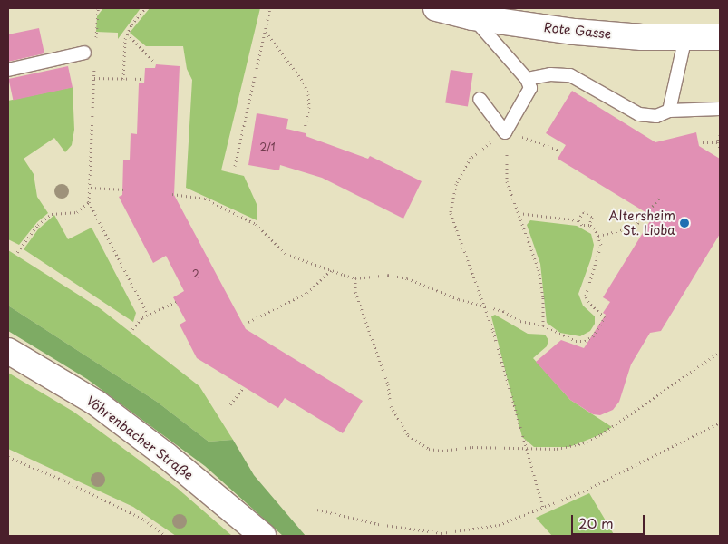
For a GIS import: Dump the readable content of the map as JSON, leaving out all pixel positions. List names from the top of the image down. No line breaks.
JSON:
{"streets":{"street":["Rote Gasse","Vöhrenbacher Straße"]},"places":["Altersheim St. Lioba"],"house_numbers":["2/1","2"],"scale_bar":"20 m"}
